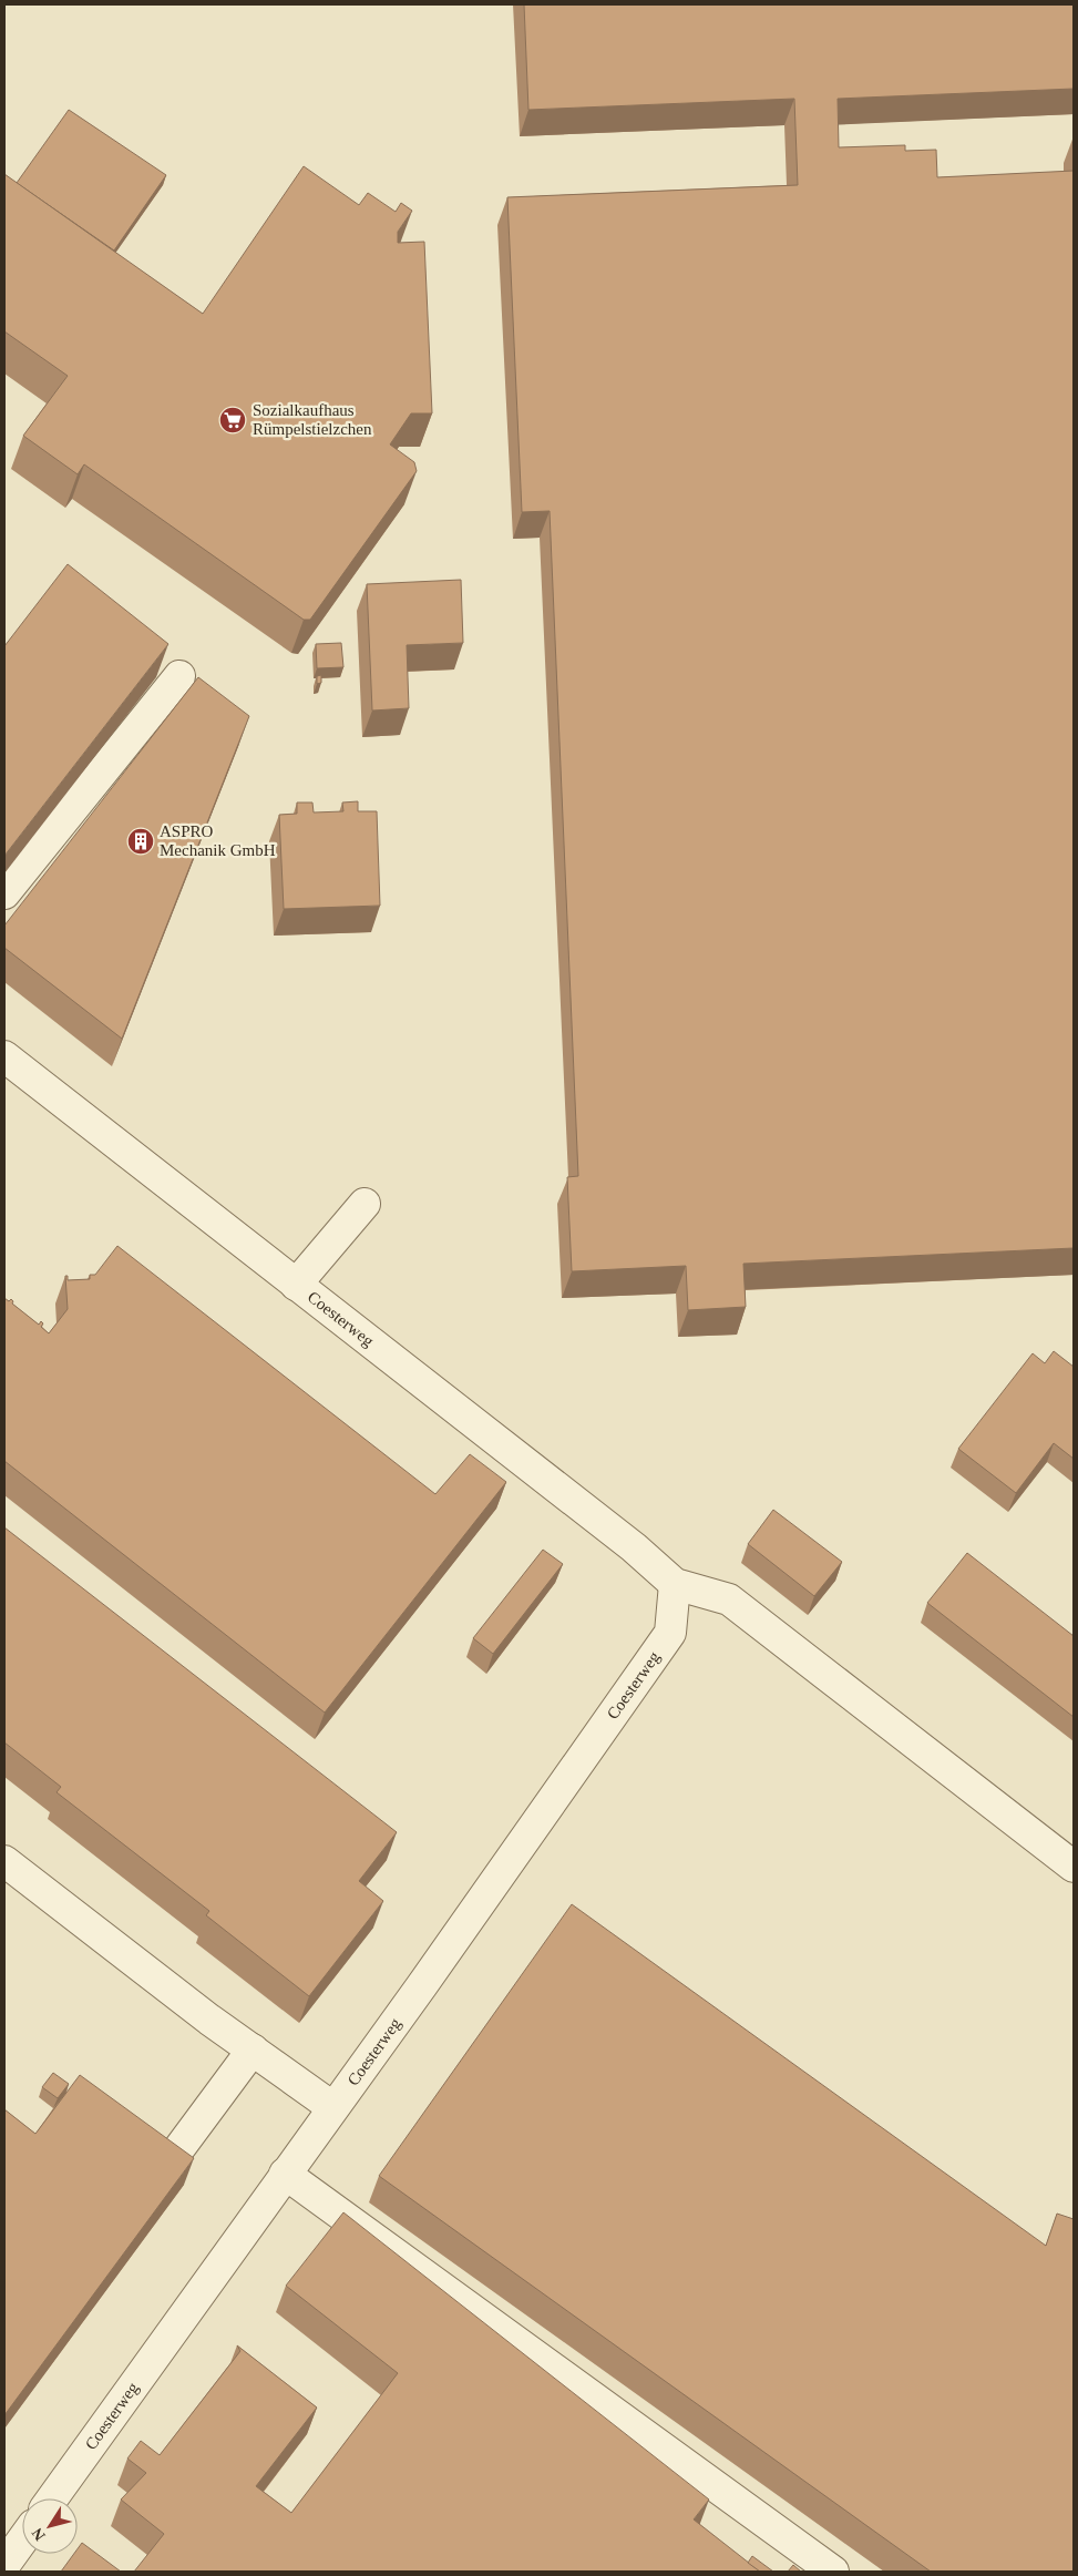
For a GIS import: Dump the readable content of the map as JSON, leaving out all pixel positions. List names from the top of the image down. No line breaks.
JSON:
{"streets":{"street":["Coesterweg"]},"places":{"supermarket":["Sozialkaufhaus Rümpelstielzchen"],"building":["ASPRO Mechanik GmbH"]},"north":"bottom left"}
